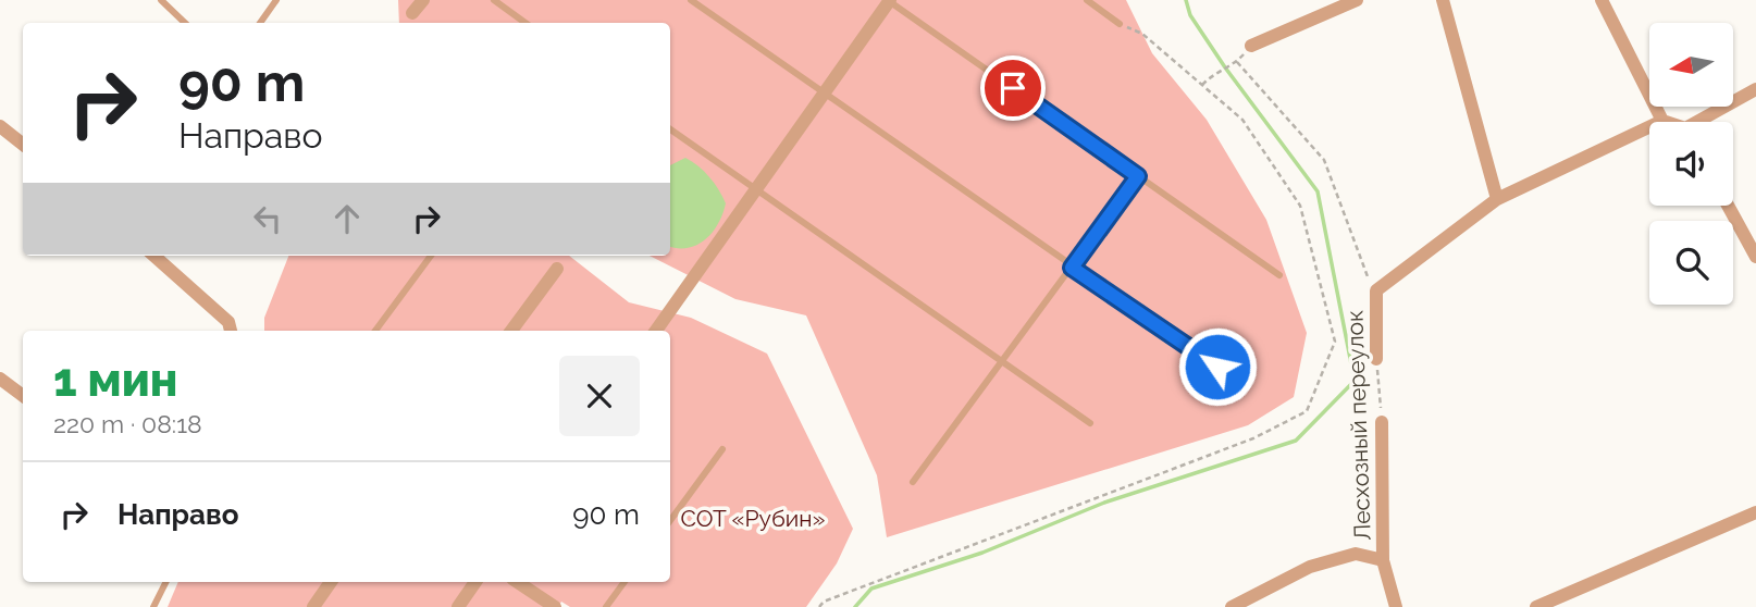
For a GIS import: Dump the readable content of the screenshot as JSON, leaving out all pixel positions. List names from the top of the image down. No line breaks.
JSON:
{"streets":{"street":["Лесхозный переулок"]},"parks":["СОТ «Рубин»"],"north":"left","page":{"turn":["90 m","Направо"],"heading":["1 мин","220 m · 08:18"],"list":[{"name":"Направо","value":"90 m"}]}}
